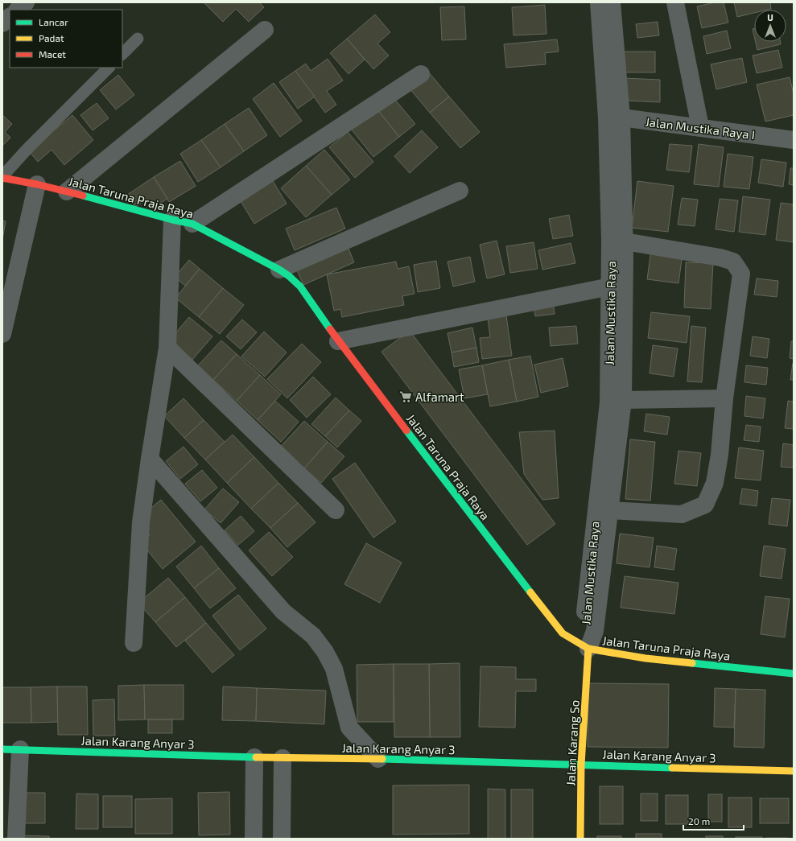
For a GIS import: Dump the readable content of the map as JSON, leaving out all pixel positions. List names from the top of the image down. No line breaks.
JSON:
{"streets":{"street":["Jalan Mustika Raya I","Jalan Taruna Praja Raya","Jalan Mustika Raya","Jalan Karang Anyar 3","Jalan Karang So"]},"crossings":[["Jalan Mustika Raya I","Jalan Mustika Raya"],["Jalan Taruna Praja Raya","Jalan Mustika Raya"],["Jalan Taruna Praja Raya","Jalan Karang So"],["Jalan Mustika Raya","Jalan Karang So"],["Jalan Karang Anyar 3","Jalan Karang So"]],"places":{"supermarket":["Alfamart"]},"legend":["Lancar","Padat","Macet"],"scale_bar":"20 m","north":"top"}
